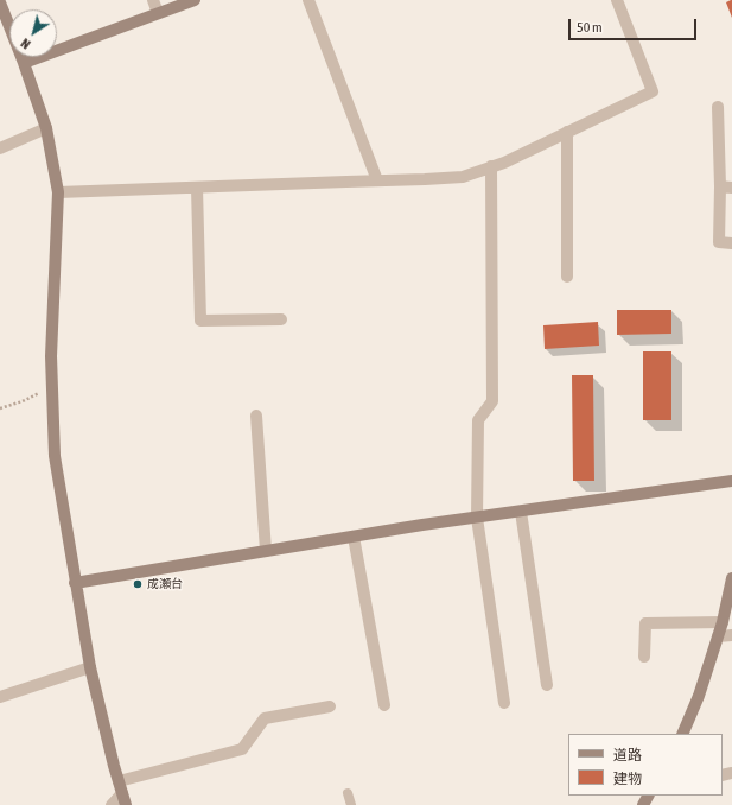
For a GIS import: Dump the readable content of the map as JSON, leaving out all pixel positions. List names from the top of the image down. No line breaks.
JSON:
{"places":["成瀬台"],"legend":["道路","建物"],"scale_bar":"50 m","north":"bottom left"}
